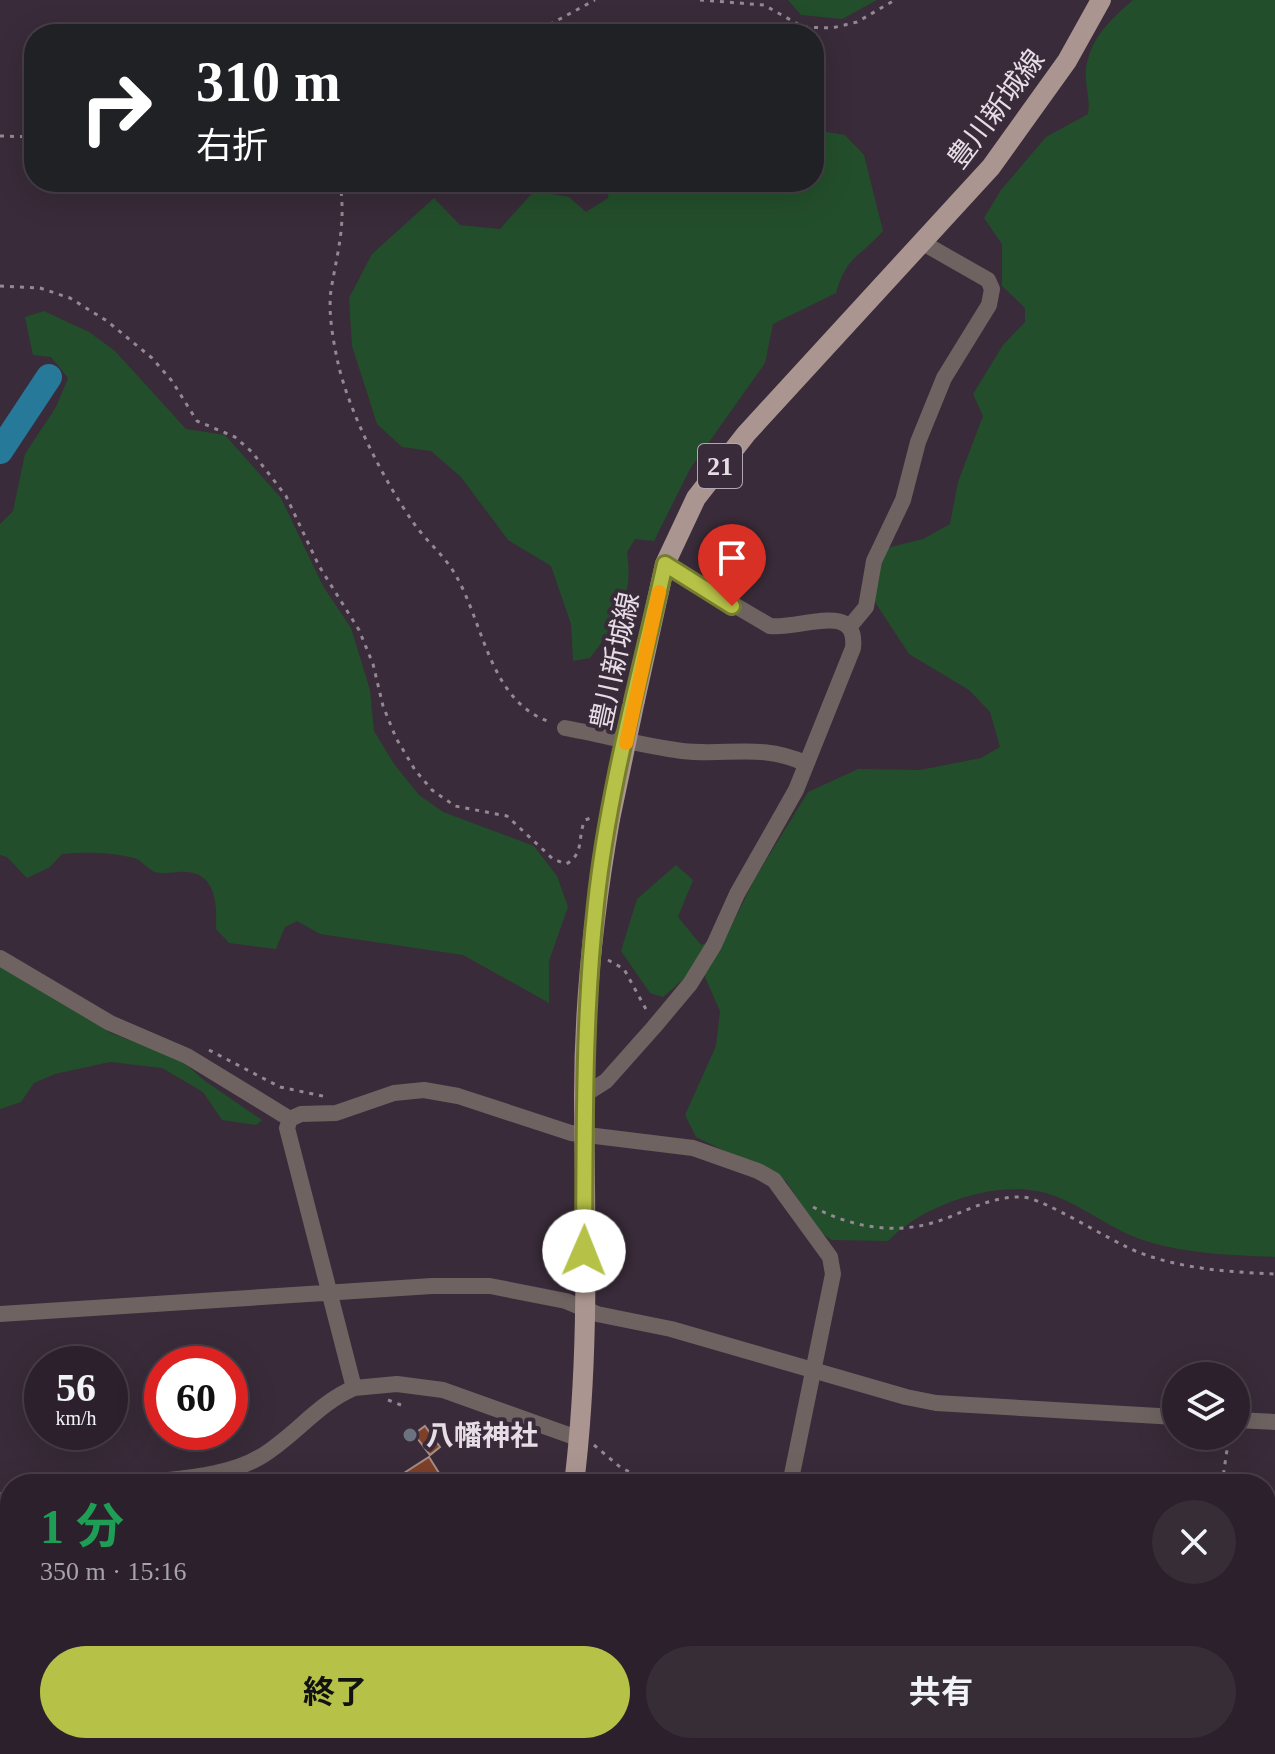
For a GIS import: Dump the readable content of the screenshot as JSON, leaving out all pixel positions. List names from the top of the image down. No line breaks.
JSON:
{"streets":{"main road":["豊川新城線","21"]},"places":["八幡神社"],"page":{"turn":["310 m","右折"],"speed":"56 km/h","limit":"60","heading":["1 分","350 m · 15:16"],"buttons":["終了","共有"]}}
